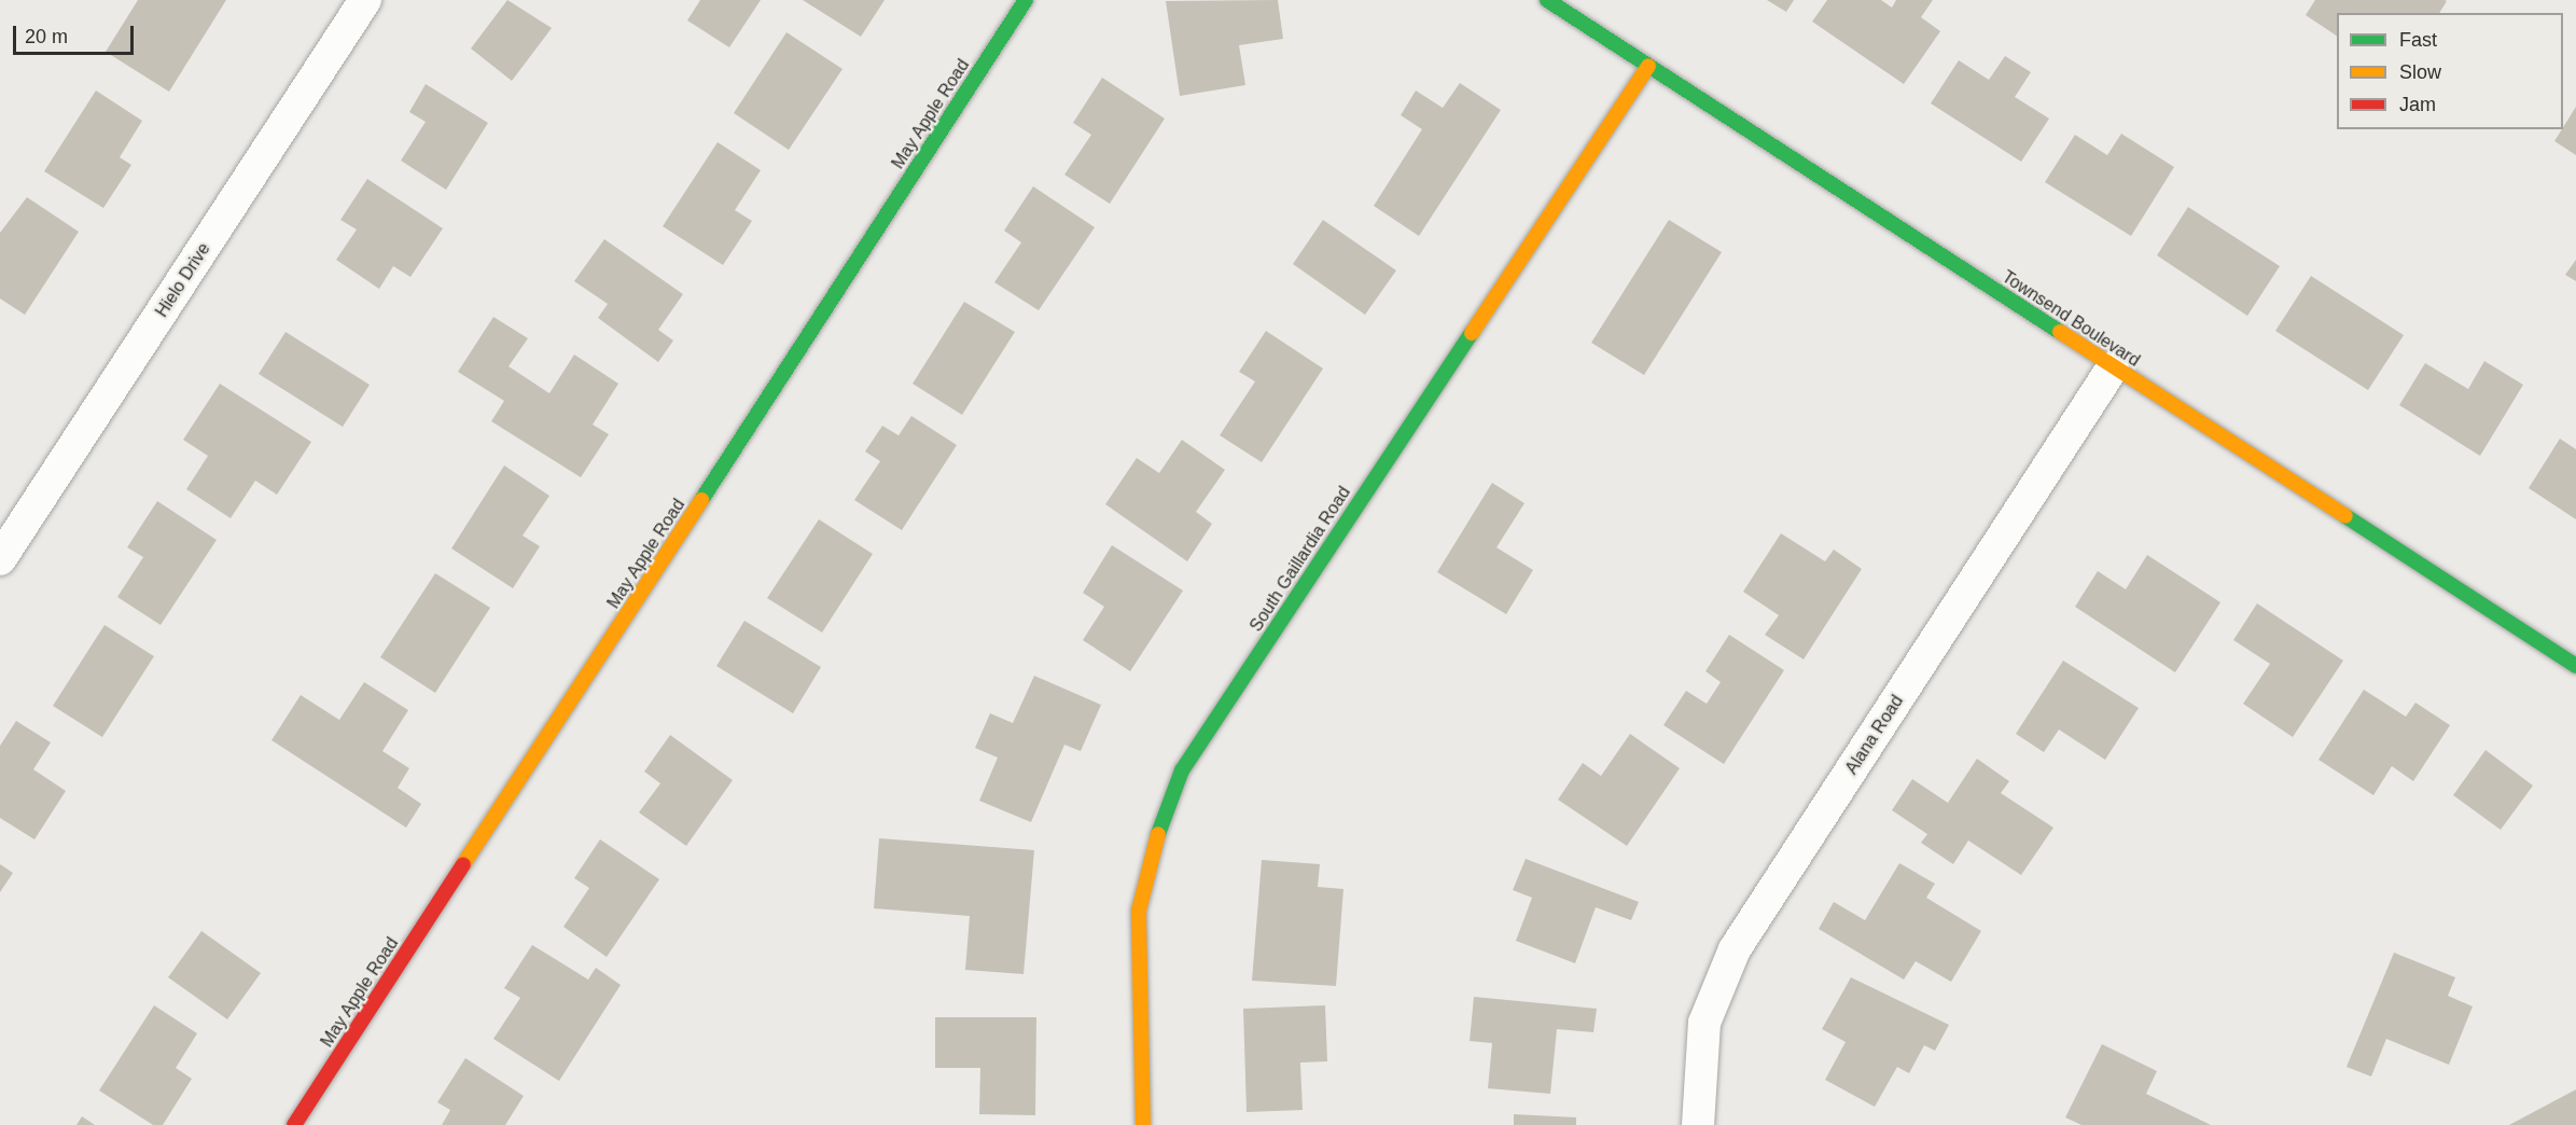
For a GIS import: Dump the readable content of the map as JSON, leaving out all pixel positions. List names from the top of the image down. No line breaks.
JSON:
{"streets":{"street":["May Apple Road","Hielo Drive","Townsend Boulevard","South Gaillardia Road","Alana Road"]},"crossings":[["Townsend Boulevard","South Gaillardia Road"],["Townsend Boulevard","Alana Road"]],"legend":["Fast","Slow","Jam"],"scale_bar":"20 m"}
